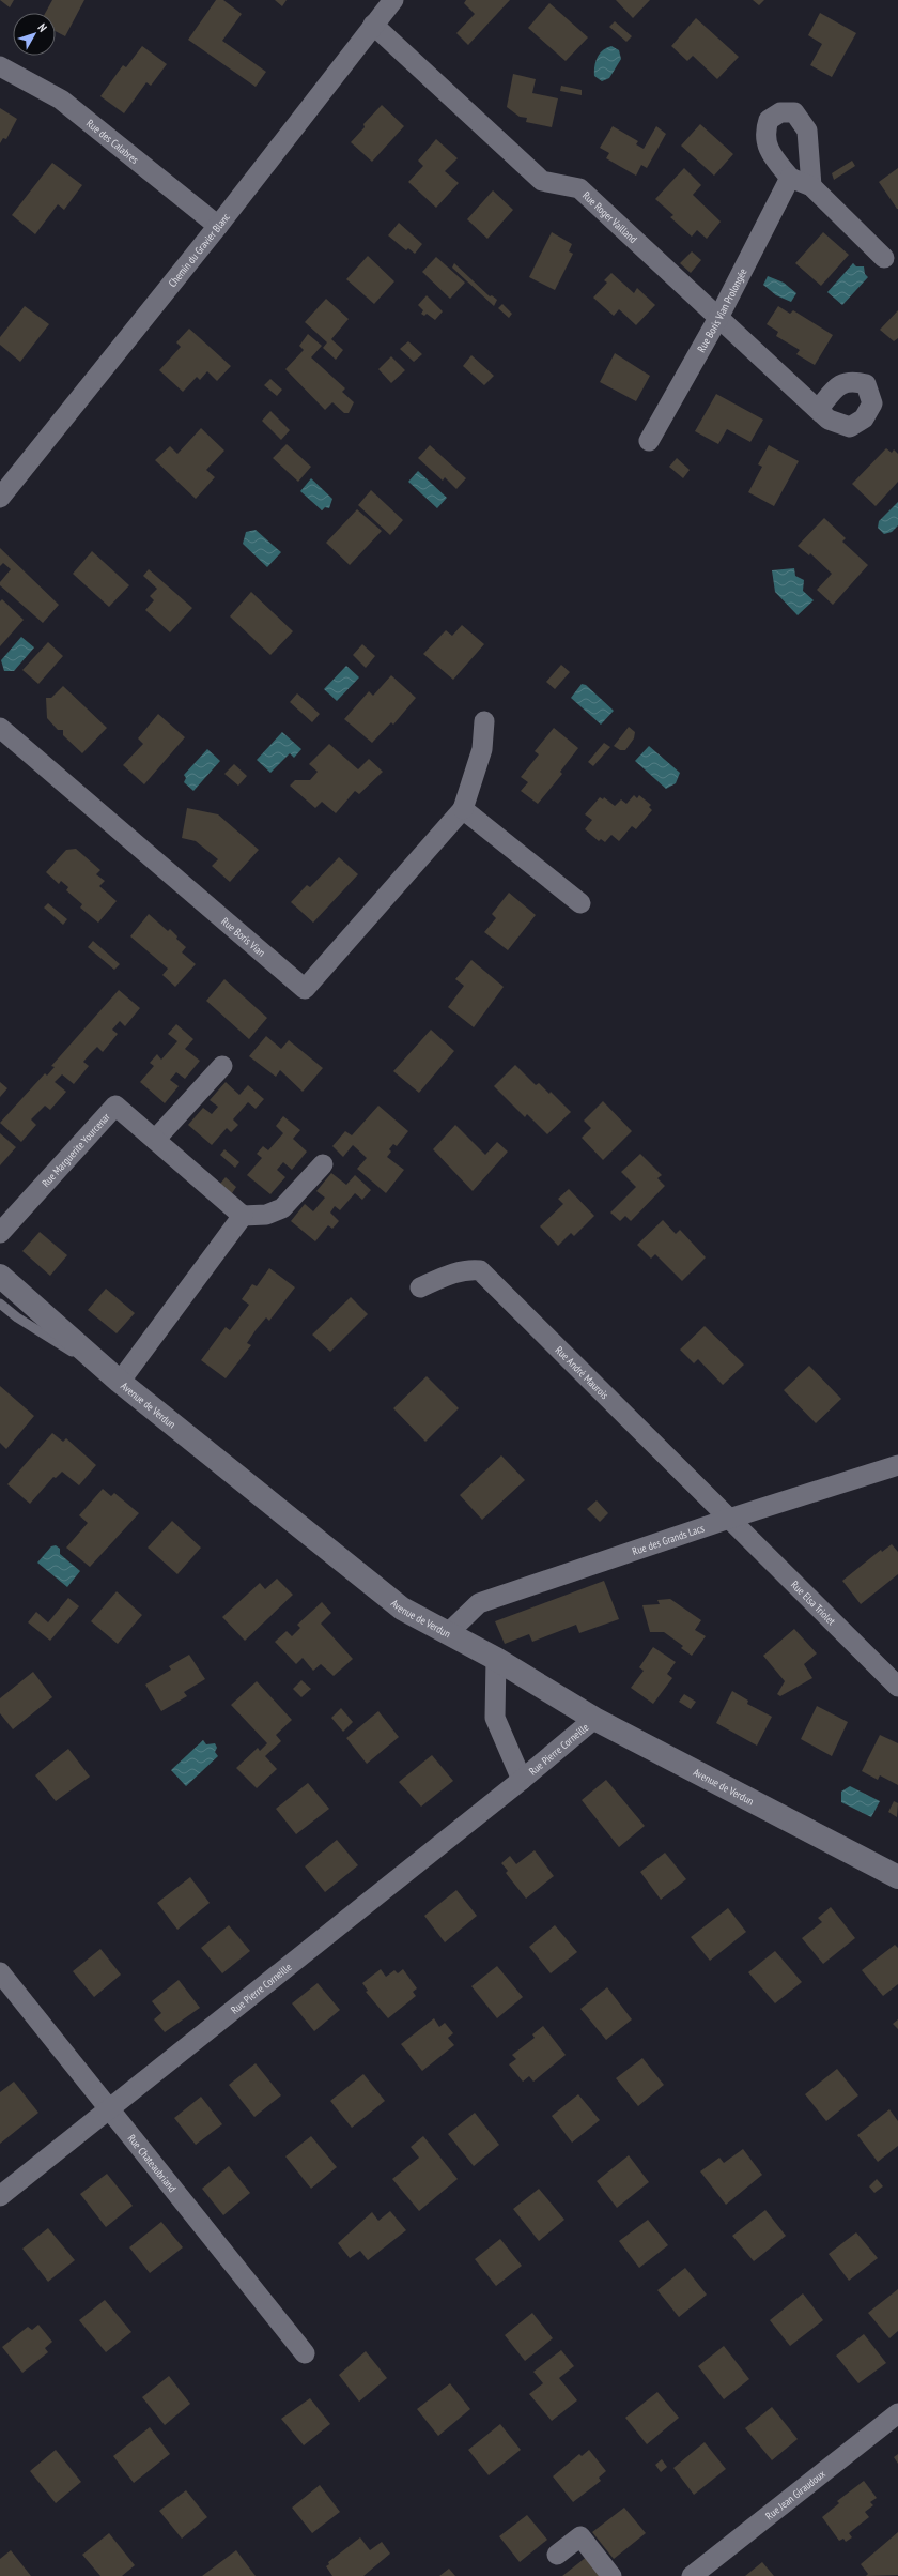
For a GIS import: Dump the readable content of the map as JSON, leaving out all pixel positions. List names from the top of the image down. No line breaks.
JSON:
{"streets":{"main road":["Avenue de Verdun"],"street":["Rue des Calabres","Rue Roger Vailland","Chemin du Gravier Blanc","Rue Boris Vian Prolongée","Rue Boris Vian","Rue Marguerite Yourcenar","Rue André Maurois","Rue des Grands Lacs","Rue Elsa Triolet","Rue Pierre Corneille","Rue Chateaubriand","Rue Jean Giraudoux"]},"crossings":[["Rue des Calabres","Chemin du Gravier Blanc"],["Rue Roger Vailland","Chemin du Gravier Blanc"],["Rue Roger Vailland","Rue Boris Vian Prolongée"],["Rue André Maurois","Rue des Grands Lacs"],["Rue André Maurois","Rue Elsa Triolet"],["Avenue de Verdun","Rue des Grands Lacs"],["Avenue de Verdun","Rue Pierre Corneille"],["Rue des Grands Lacs","Rue Elsa Triolet"],["Rue Pierre Corneille","Rue Chateaubriand"]],"north":"top right"}
